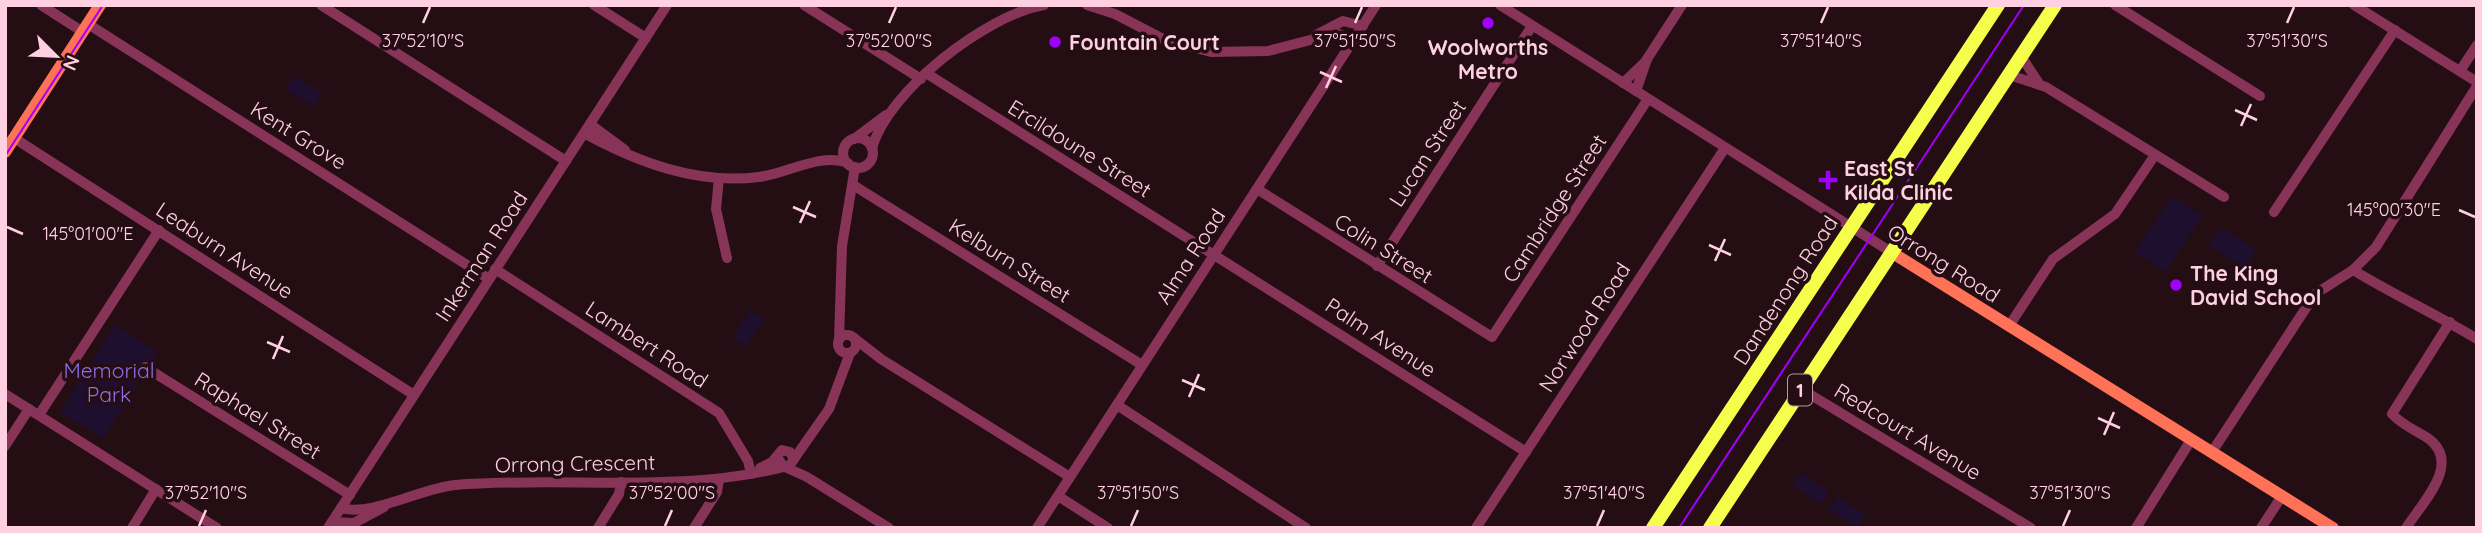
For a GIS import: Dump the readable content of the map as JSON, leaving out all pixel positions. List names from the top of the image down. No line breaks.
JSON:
{"streets":{"highway":["Dandenong Road","1"],"main road":["Orrong Road"],"street":["Kent Grove","Ercildoune Street","Lucan Street","Cambridge Street","Colin Street","Leaburn Avenue","Inkerman Road","Alma Road","Kelburn Street","Norwood Road","Palm Avenue","Lambert Road","Raphael Street","Redcourt Avenue","Orrong Crescent"]},"crossings":[["Kent Grove","Inkerman Road"],["Ercildoune Street","Alma Road"],["Ercildoune Street","Palm Avenue"],["Lucan Street","Colin Street"],["Lucan Street","Orrong Road"],["Cambridge Street","Colin Street"],["Cambridge Street","Orrong Road"],["Colin Street","Alma Road"],["Leaburn Avenue","Inkerman Road"],["Inkerman Road","Lambert Road"],["Inkerman Road","Raphael Street"],["Inkerman Road","Orrong Crescent"],["Alma Road","Kelburn Street"],["Alma Road","Palm Avenue"],["Kelburn Street","Orrong Crescent"],["Orrong Road","Dandenong Road"],["Orrong Road","Norwood Road"],["Orrong Road","1"],["Norwood Road","Palm Avenue"],["Lambert Road","Orrong Crescent"],["1","Redcourt Avenue"]],"parks":["Memorial Park"],"places":{"other":["Woolworths Metro","Fountain Court","The King David School"],"health":["East St Kilda Clinic"]},"north":"bottom right","coordinates":["37°52'10\"S","37°52'00\"S","37°51'50\"S","37°51'40\"S","37°51'30\"S","145°00'30\"E","145°01'00\"E"]}
